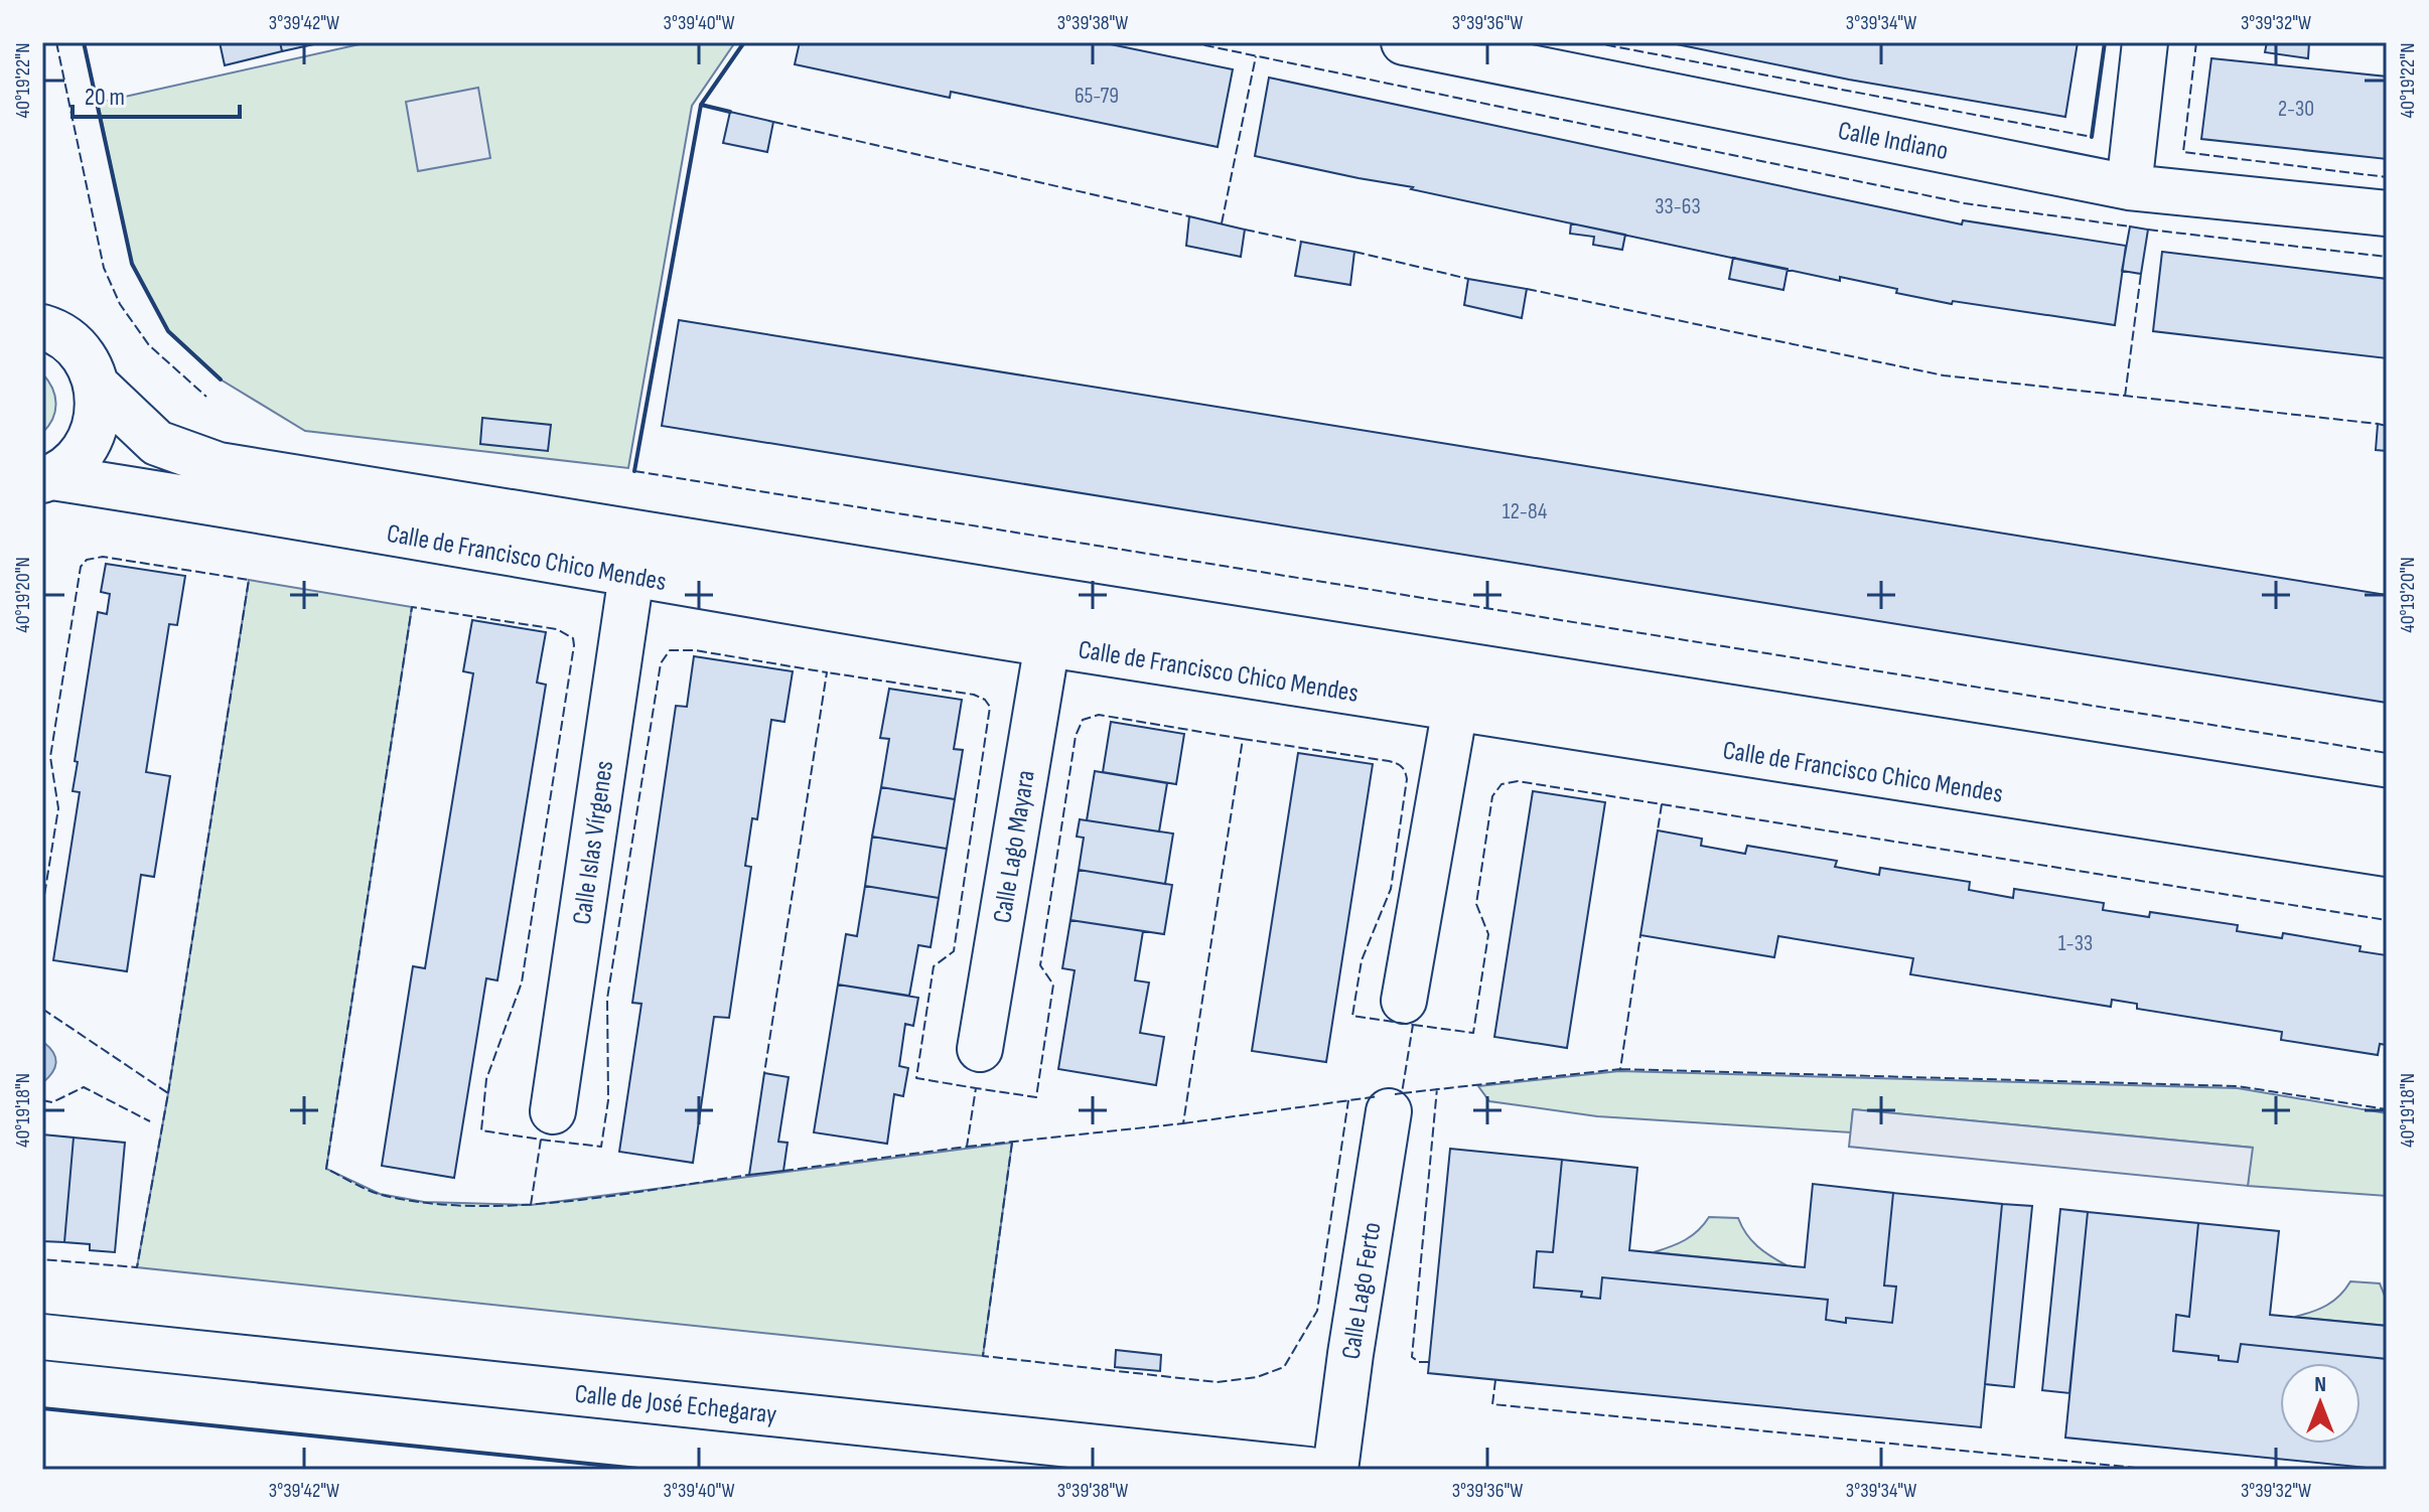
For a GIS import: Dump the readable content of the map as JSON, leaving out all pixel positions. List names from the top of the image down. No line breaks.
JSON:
{"streets":{"street":["Calle Indiano","Calle de Francisco Chico Mendes","Calle Islas Vírgenes","Calle Lago Mayara","Calle Lago Ferto","Calle de José Echegaray"]},"crossings":[["Calle de Francisco Chico Mendes","Calle Islas Vírgenes"],["Calle de Francisco Chico Mendes","Calle Lago Mayara"]],"house_numbers":["65-79","2-30","33-63","12-84","1-33"],"scale_bar":"20 m","north":"top","coordinates":["3°39'42\"W","3°39'40\"W","3°39'38\"W","3°39'36\"W","3°39'34\"W","3°39'32\"W","40°19'22\"N","40°19'20\"N","40°19'18\"N"]}
